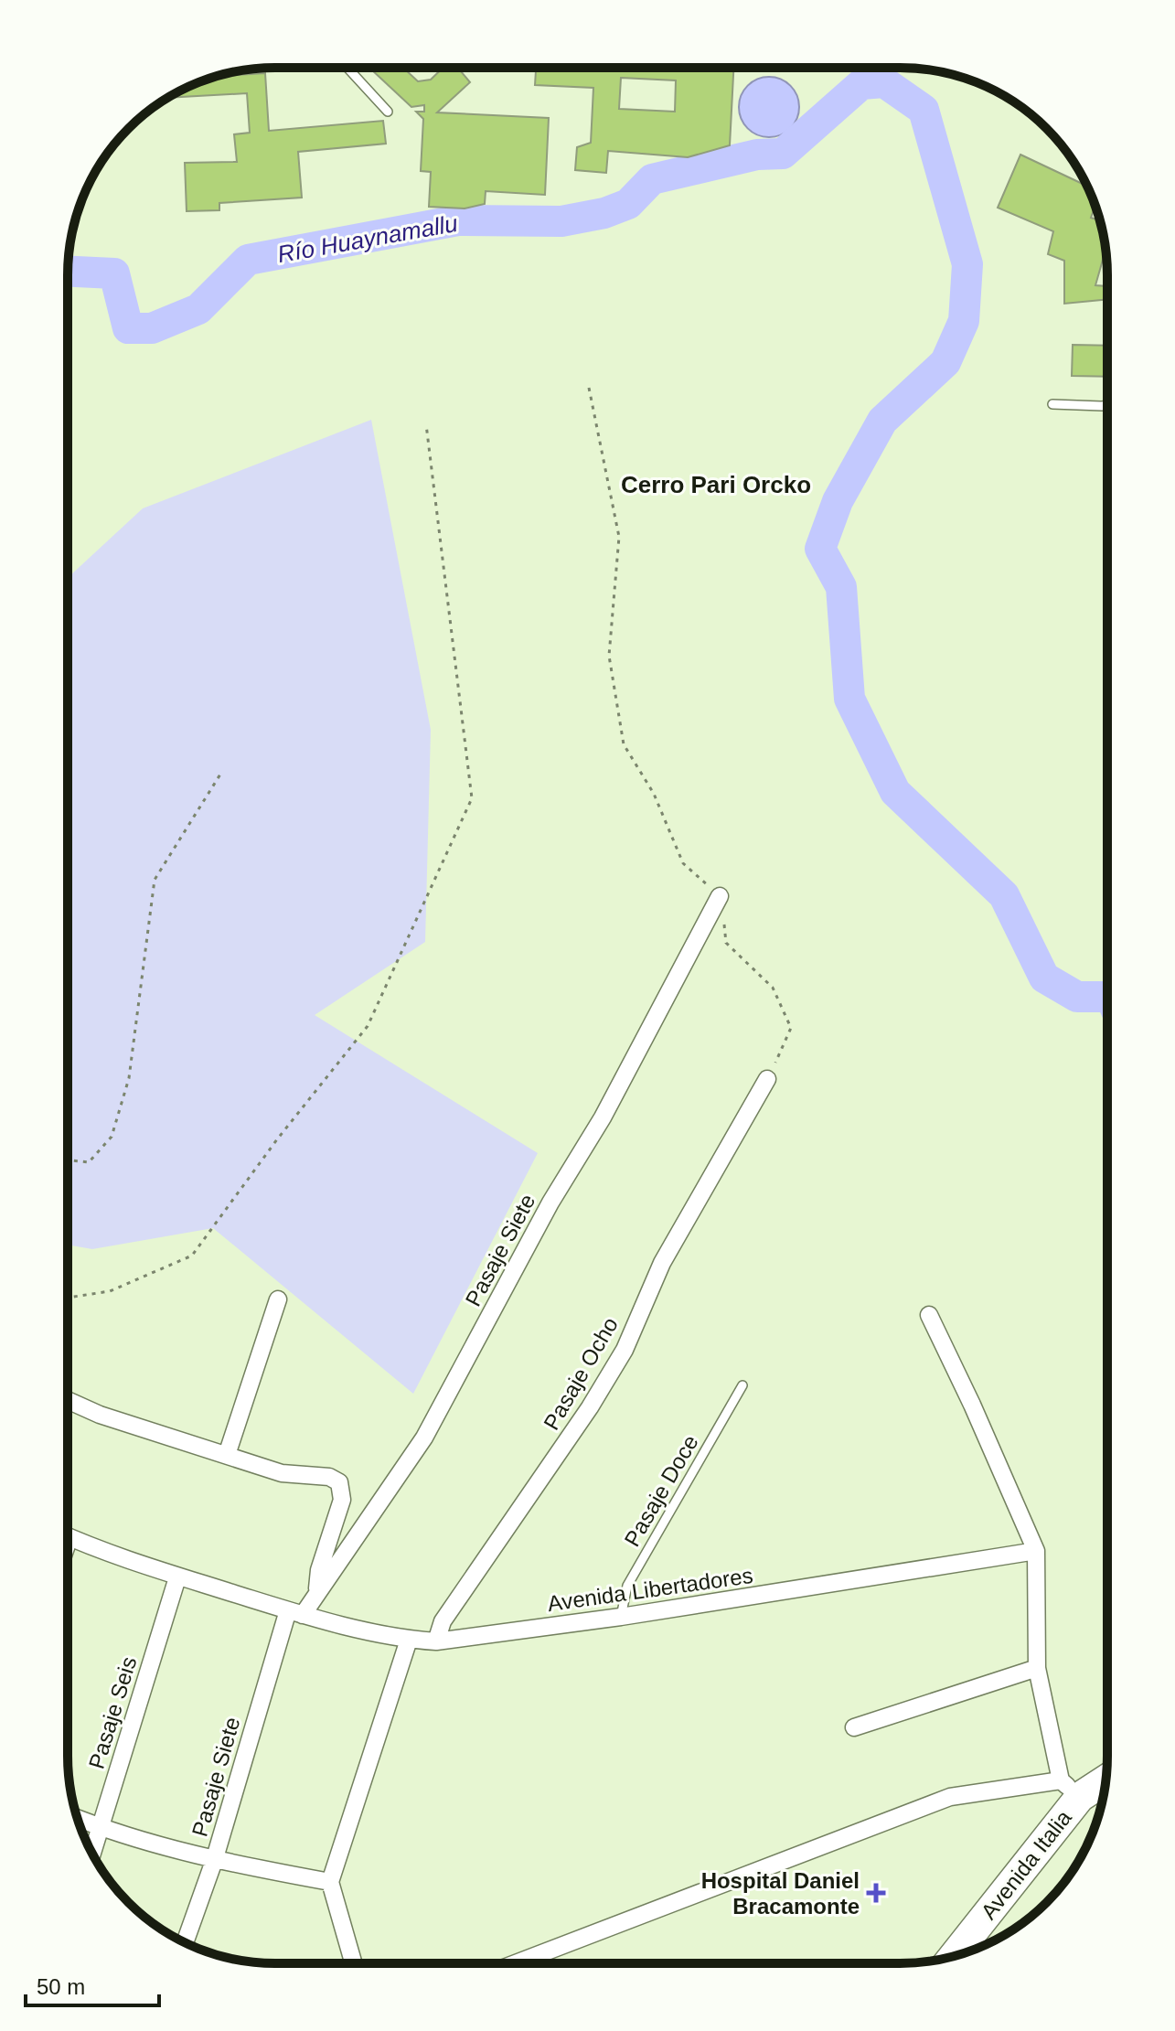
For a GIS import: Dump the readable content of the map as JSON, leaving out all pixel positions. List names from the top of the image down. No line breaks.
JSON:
{"streets":{"highway":["Avenida Italia"],"street":["Pasaje Siete","Pasaje Ocho","Avenida Libertadores","Pasaje Seis"],"lane":["Pasaje Doce"]},"crossings":[["Pasaje Siete","Avenida Libertadores"],["Pasaje Ocho","Avenida Libertadores"],["Pasaje Doce","Avenida Libertadores"],["Avenida Libertadores","Pasaje Seis"]],"districts":["Cerro Pari Orcko"],"water":["Río Huaynamallu"],"places":{"health":["Hospital Daniel Bracamonte"]},"scale_bar":"50 m"}
